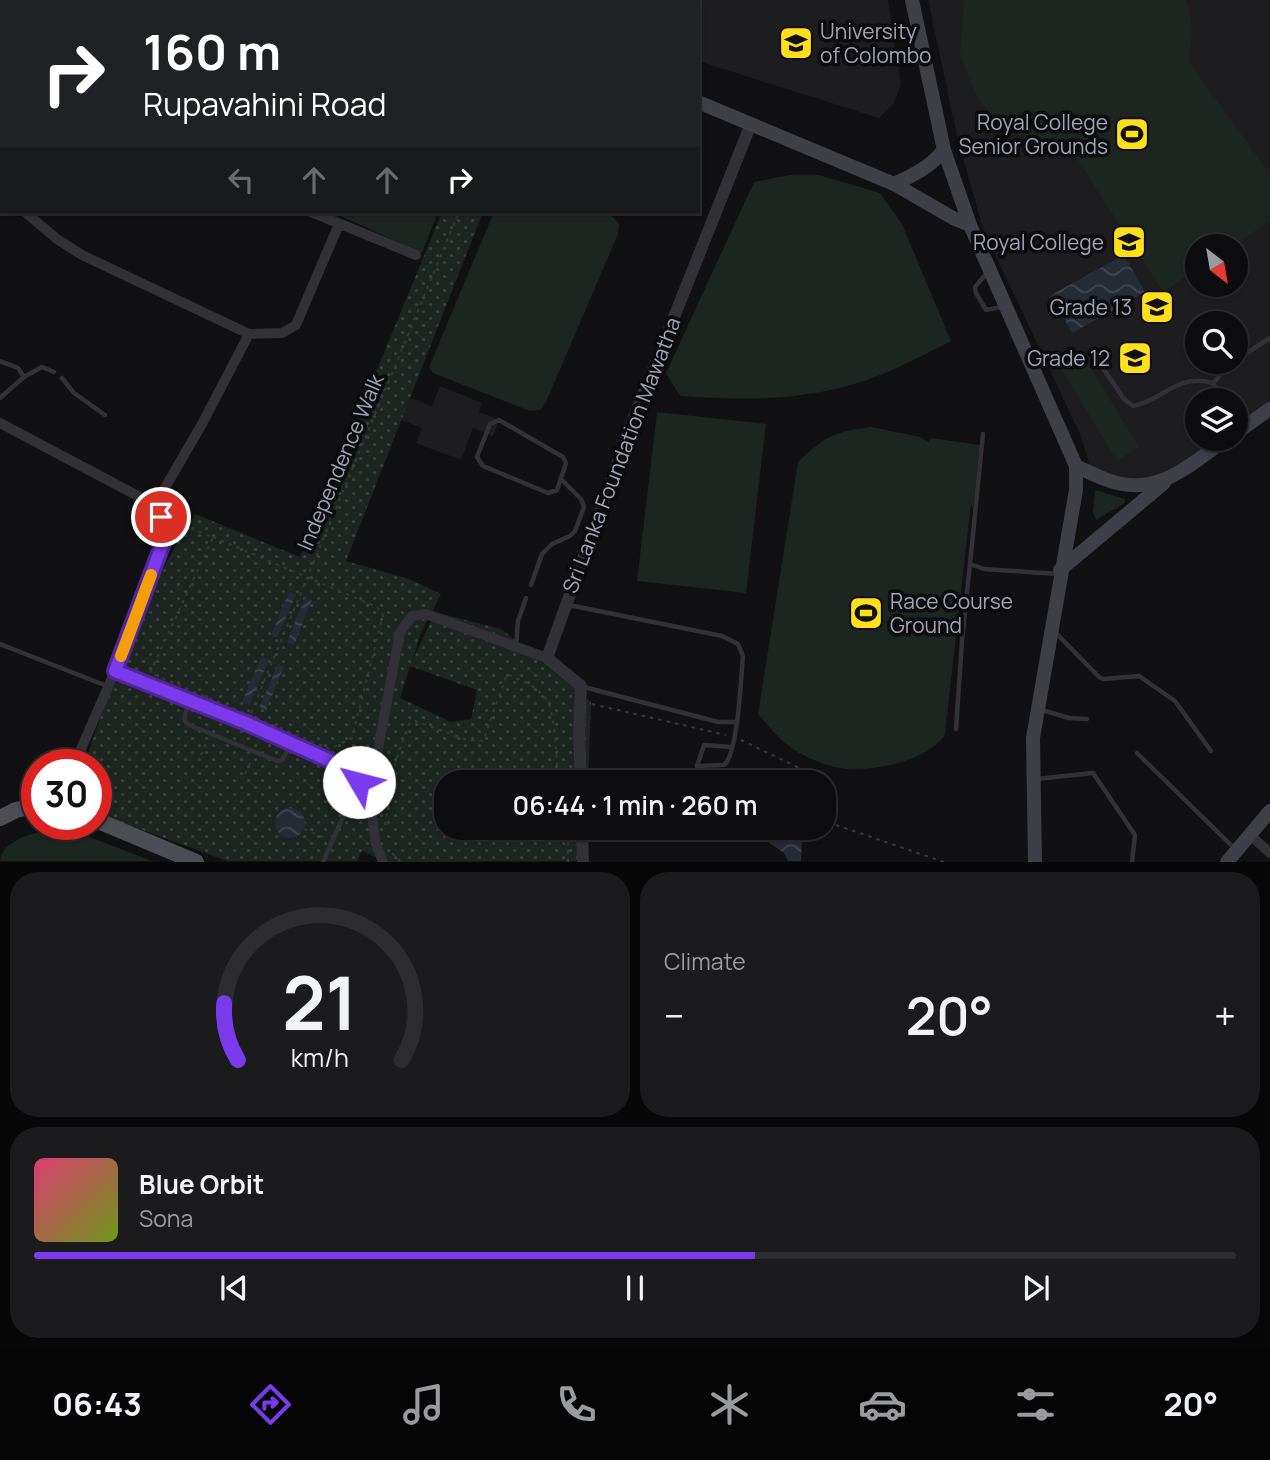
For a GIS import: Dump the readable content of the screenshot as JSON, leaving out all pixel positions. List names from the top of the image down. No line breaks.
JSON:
{"streets":{"street":["Sri Lanka Foundation Mawatha"],"path":["Independence Walk"]},"places":{"school or university":["University of Colombo","Royal College","Grade 13","Grade 12"],"sports":["Royal College Senior Grounds","Race Course Ground"]},"north":"bottom right","page":{"turn":["160 m","Rupavahini Road"],"limit":"30","trip":"06:44 · 1 min · 260 m","tile":"Climate","heat":["−","20°","+"],"song":["Blue Orbit","Sona"],"tabs":["06:43","20°"],"gauge":["21","km/h"]}}
